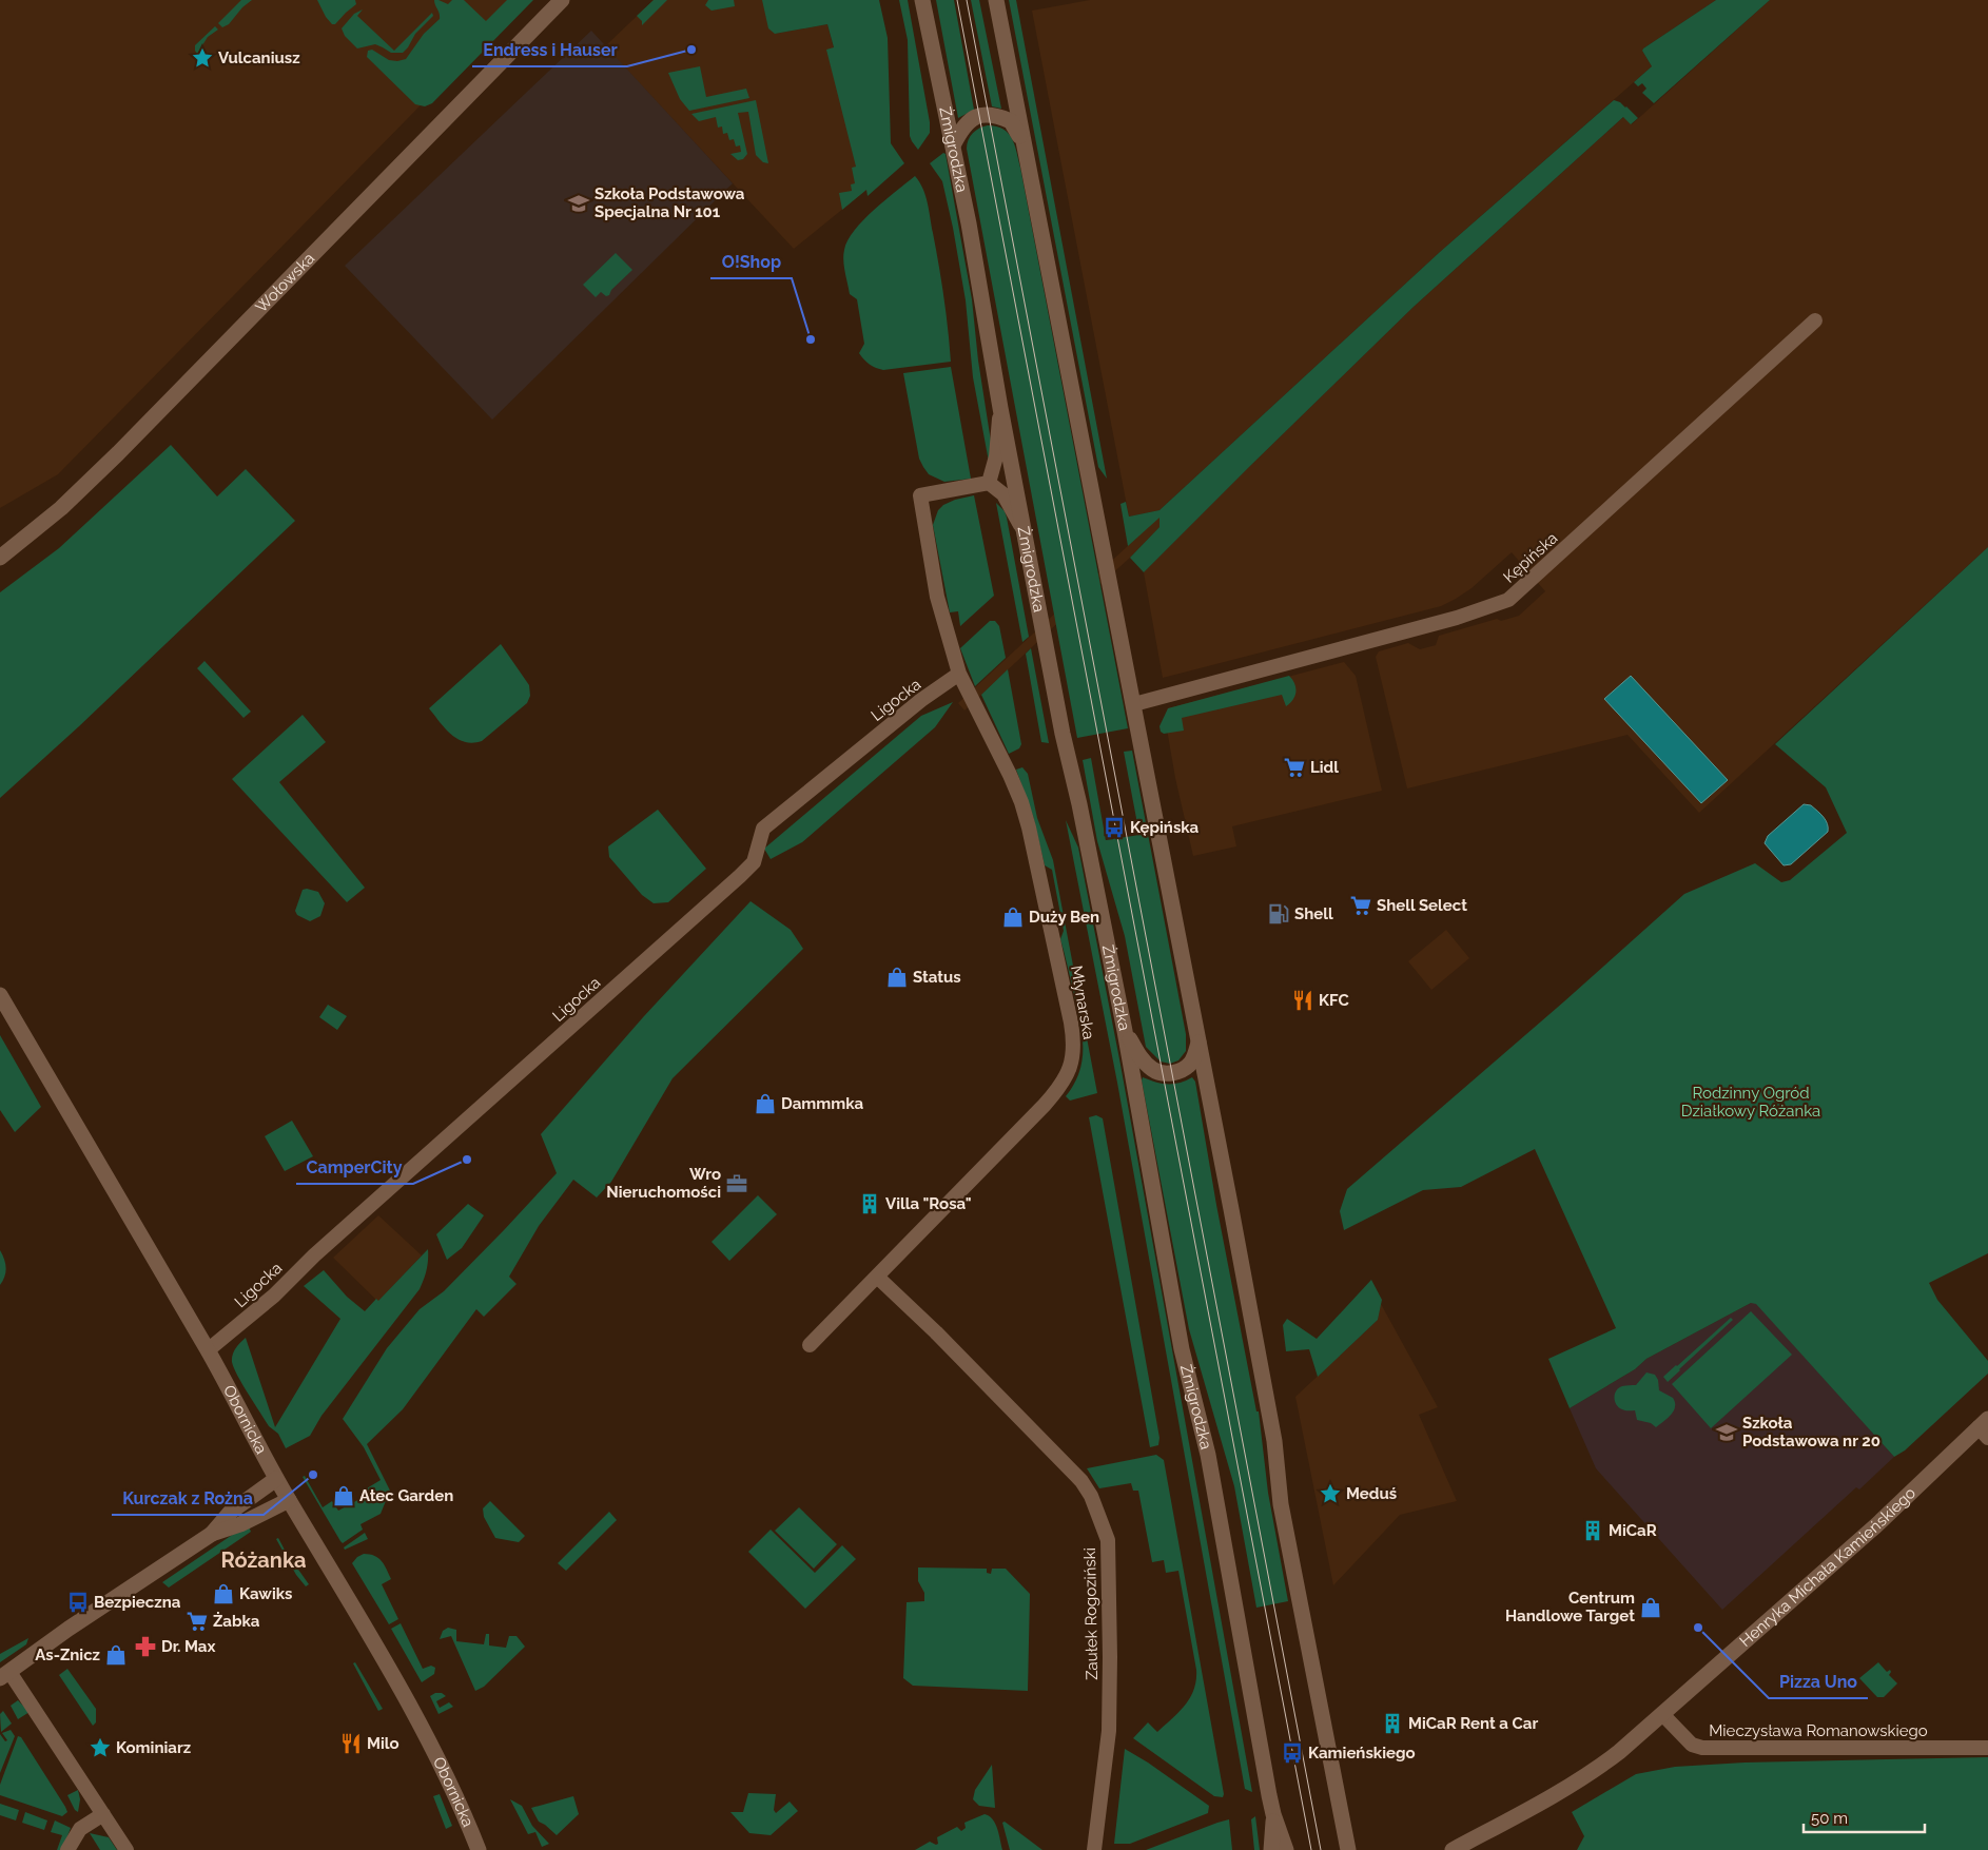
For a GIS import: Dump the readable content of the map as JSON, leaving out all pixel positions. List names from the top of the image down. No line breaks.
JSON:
{"streets":{"main road":["Żmigrodzka","Wołowska","Obornicka","Henryka Michała Kamieńskiego"],"street":["Kępińska","Ligocka","Młynarska","Zaułek Rogoziński","Mieczysława Romanowskiego"]},"crossings":[["Ligocka","Młynarska"],["Ligocka","Obornicka"],["Młynarska","Zaułek Rogoziński"],["Henryka Michała Kamieńskiego","Mieczysława Romanowskiego"]],"districts":["Różanka"],"parks":["Rodzinny Ogród Działkowy Różanka"],"places":{"other":["Endress i Hauser","O!Shop","CamperCity","Kurczak z Rożna","Pizza Uno"],"place":["Vulcaniusz","Meduś","Kominiarz"],"school or university":["Szkoła Podstawowa Specjalna Nr 101","Szkoła Podstawowa nr 20"],"supermarket":["Lidl","Shell Select","Żabka"],"bus stop":["Kępińska","Bezpieczna","Kamieńskiego"],"fuel station":["Shell"],"shop":["Duży Ben","Status","Dammmka","Atec Garden","Kawiks","Centrum Handlowe Target","As-Znicz"],"restaurant":["KFC","Milo"],"office":["Wro Nieruchomości"],"building":["Villa \"Rosa\"","MiCaR","MiCaR Rent a Car"],"pharmacy":["Dr. Max"]},"scale_bar":"50 m"}
